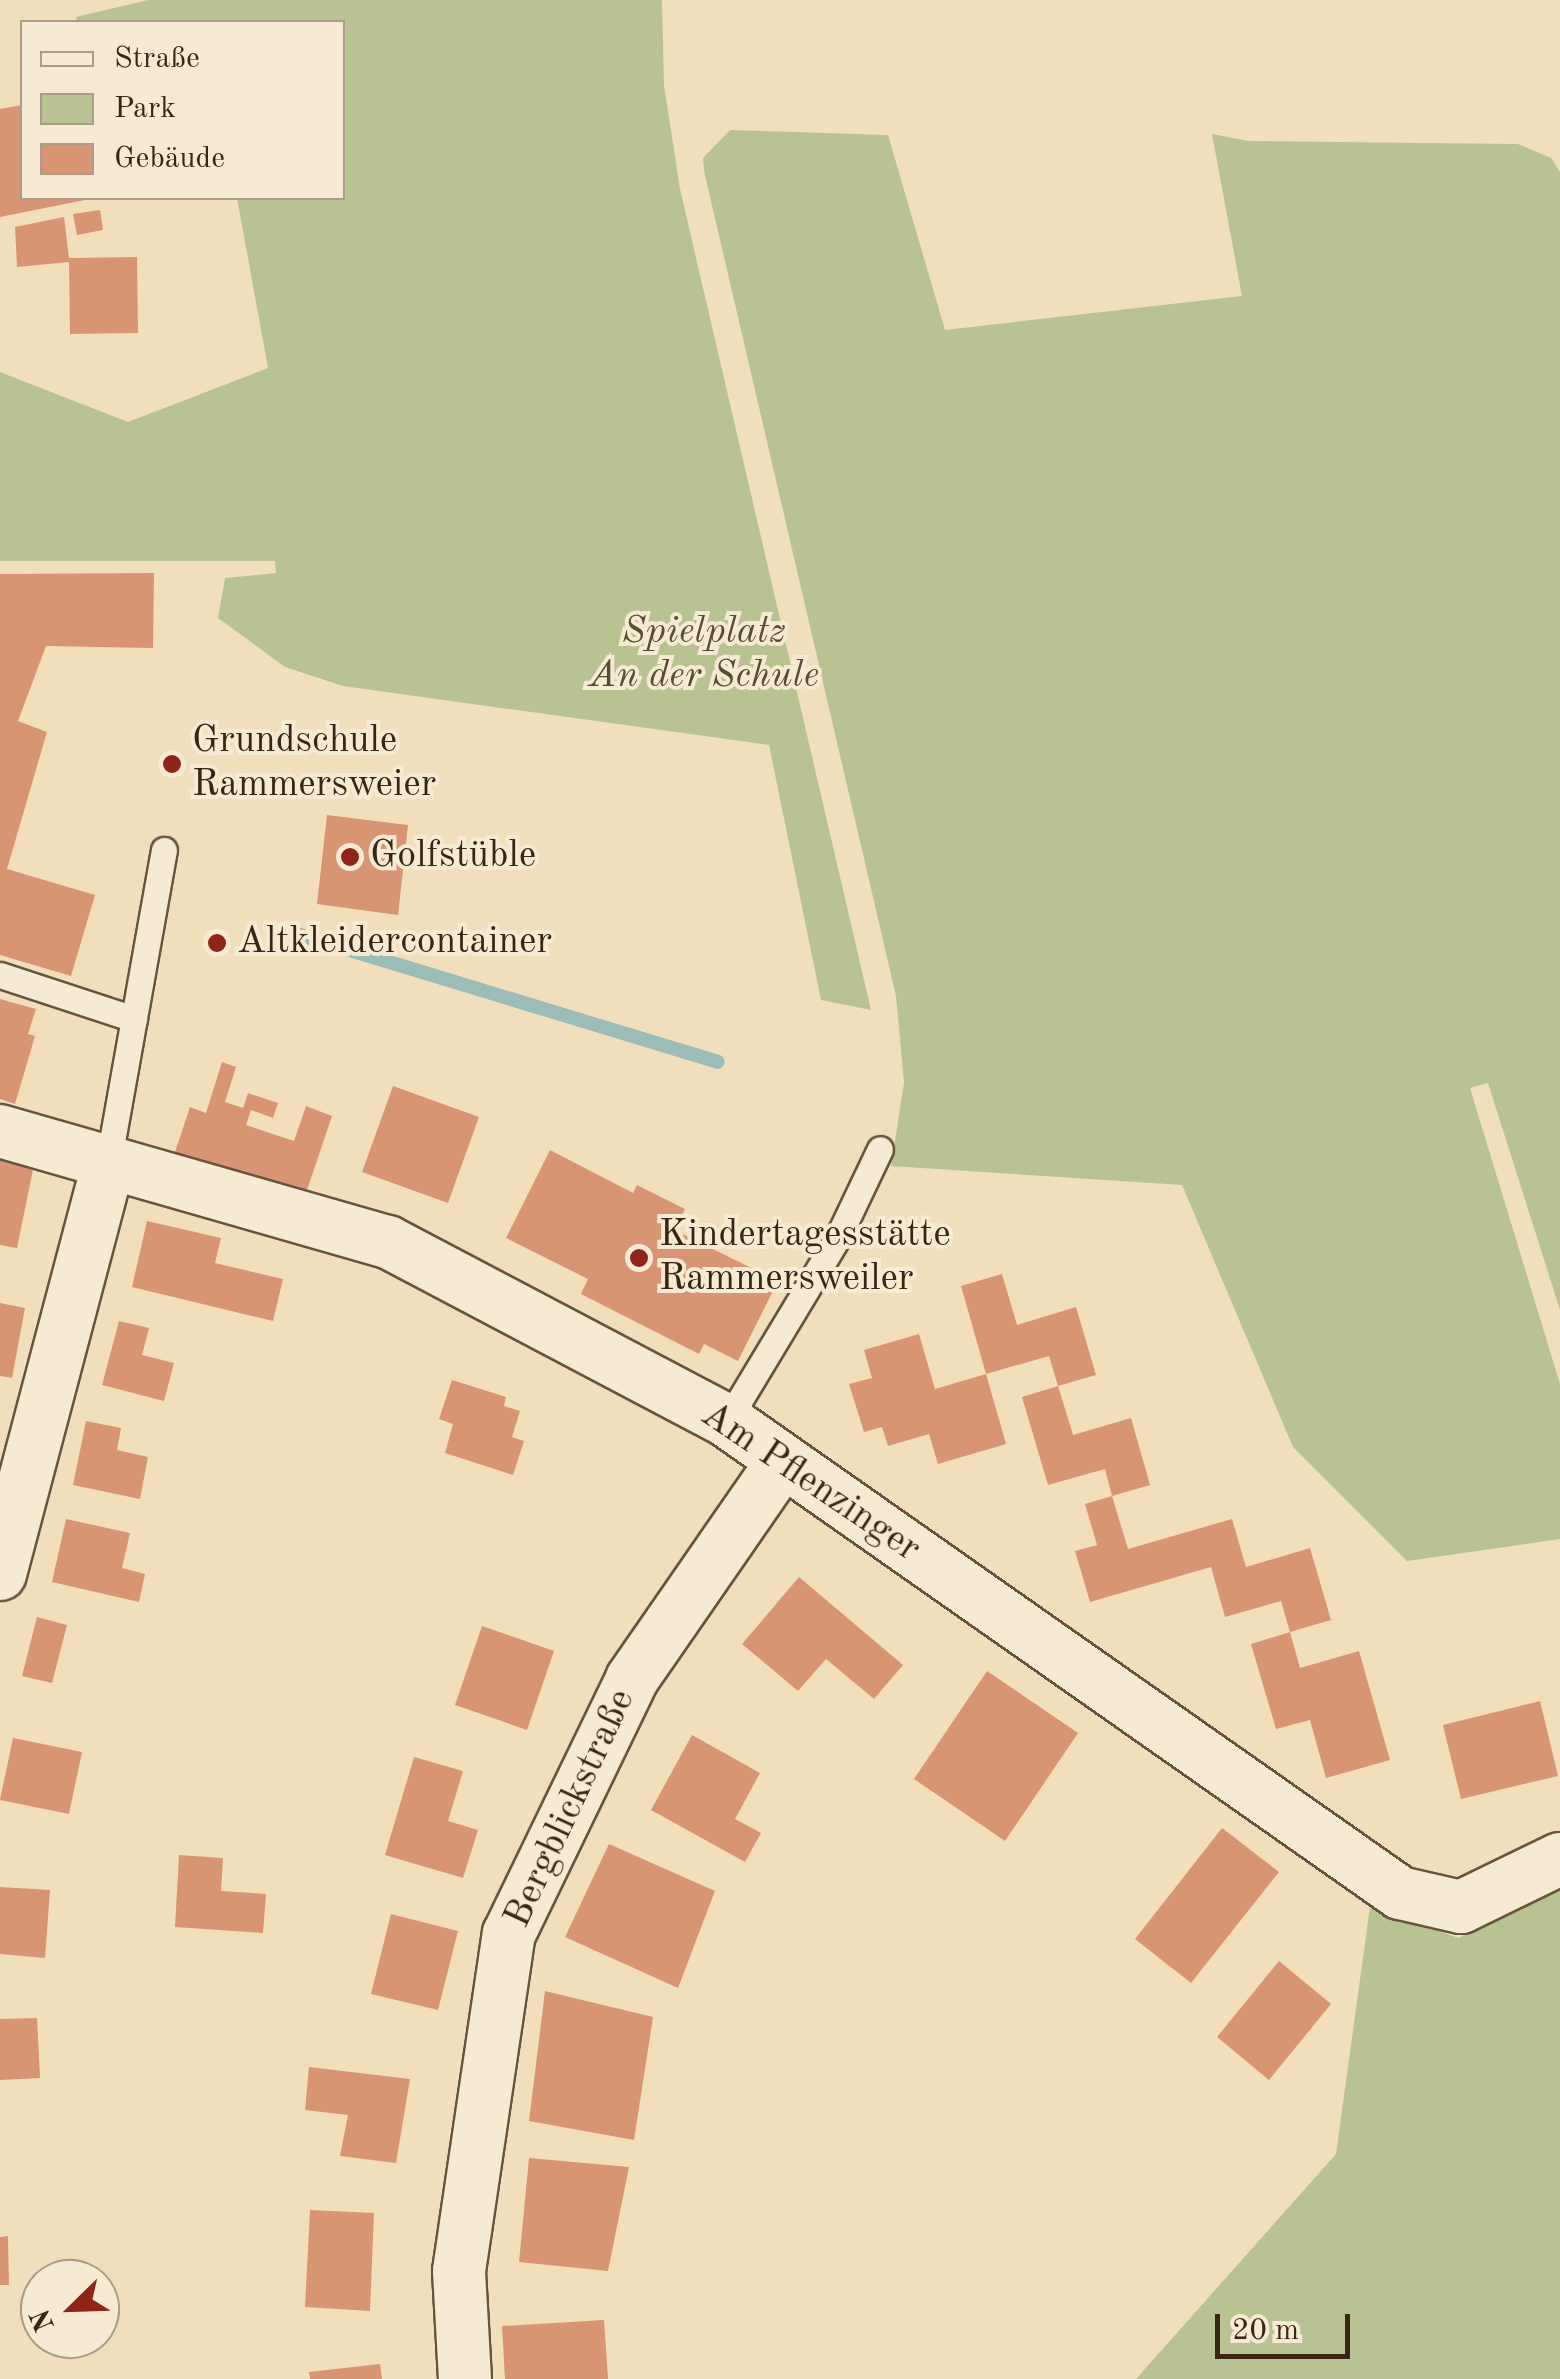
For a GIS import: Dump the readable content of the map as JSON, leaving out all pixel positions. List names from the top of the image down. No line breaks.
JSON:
{"streets":{"street":["Am Pflenzinger","Bergblickstraße"]},"crossings":[["Am Pflenzinger","Bergblickstraße"]],"parks":["Spielplatz An der Schule"],"places":["Grundschule Rammersweier","Golfstüble","Altkleidercontainer","Kindertagesstätte Rammersweiler"],"legend":["Straße","Park","Gebäude"],"scale_bar":"20 m","north":"bottom left"}
